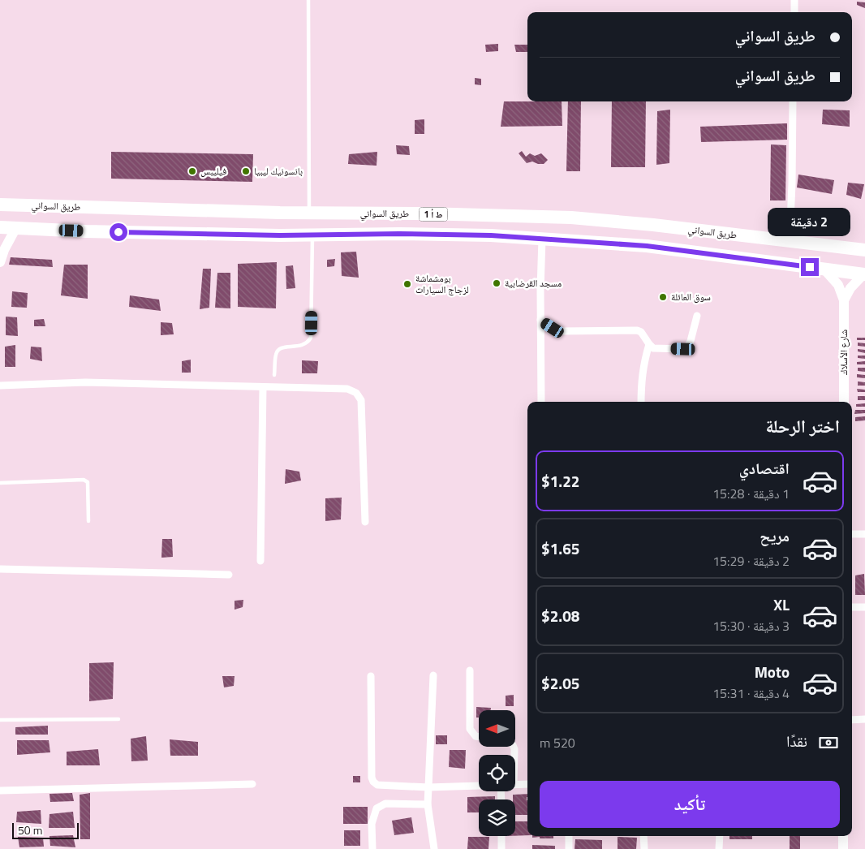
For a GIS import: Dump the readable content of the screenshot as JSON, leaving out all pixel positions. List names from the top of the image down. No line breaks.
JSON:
{"streets":{"highway":["طريق السواني","ط أ 1"],"street":["شارع الأسلاك"]},"crossings":[["طريق السواني","شارع الأسلاك"]],"places":["فيليبس","بانسونيك ليبيا","مسجد القرضابية","بومشماشة لزجاج السيارات","سوق العائلة"],"scale_bar":"50 m","north":"left","page":{"banner":["طريق السواني","طريق السواني"],"bubble":"2 دقيقة","heading":"اختر الرحلة","list":[{"name":"اقتصادي","note":"1 دقيقة · 15:28","value":"$1.22"},{"name":"مريح","note":"2 دقيقة · 15:29","value":"$1.65"},{"name":"XL","note":"3 دقيقة · 15:30","value":"$2.08"},{"name":"Moto","note":"4 دقيقة · 15:31","value":"$2.05"}],"pay":["نقدًا","520 m"],"buttons":"تأكيد","scale":"50 m"}}
